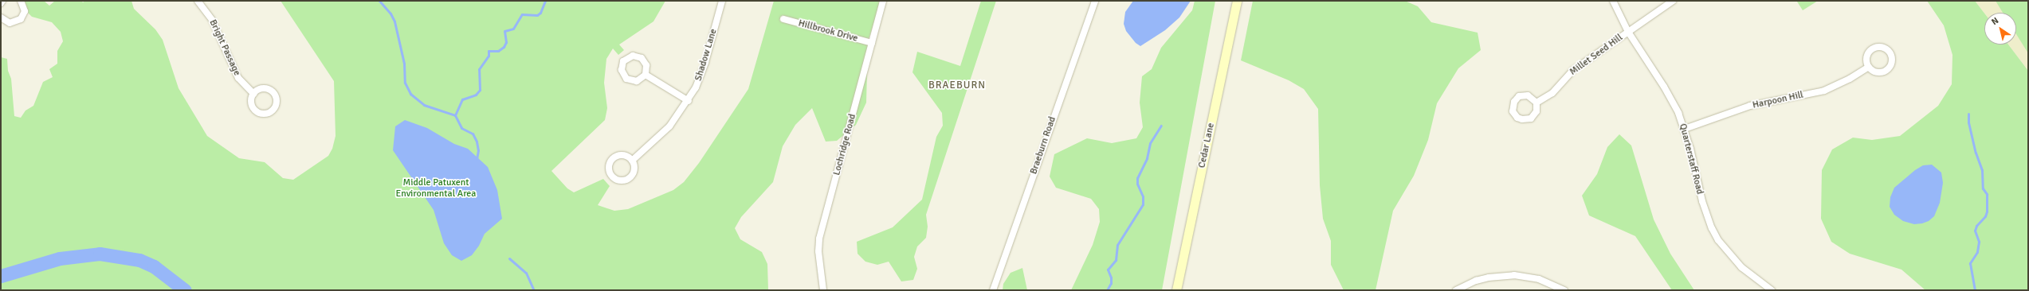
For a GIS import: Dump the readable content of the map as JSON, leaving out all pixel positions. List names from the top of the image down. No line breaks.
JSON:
{"streets":{"main road":["Cedar Lane"],"street":["Hillbrook Drive","Bright Passage","Shadow Lane","Millet Seed Hill","Harpoon Hill","Lochridge Road","Braeburn Road","Quarterstaff Road"]},"crossings":[["Hillbrook Drive","Lochridge Road"],["Millet Seed Hill","Quarterstaff Road"],["Harpoon Hill","Quarterstaff Road"]],"districts":["BRAEBURN"],"parks":["Middle Patuxent Environmental Area"],"north":"top left"}
